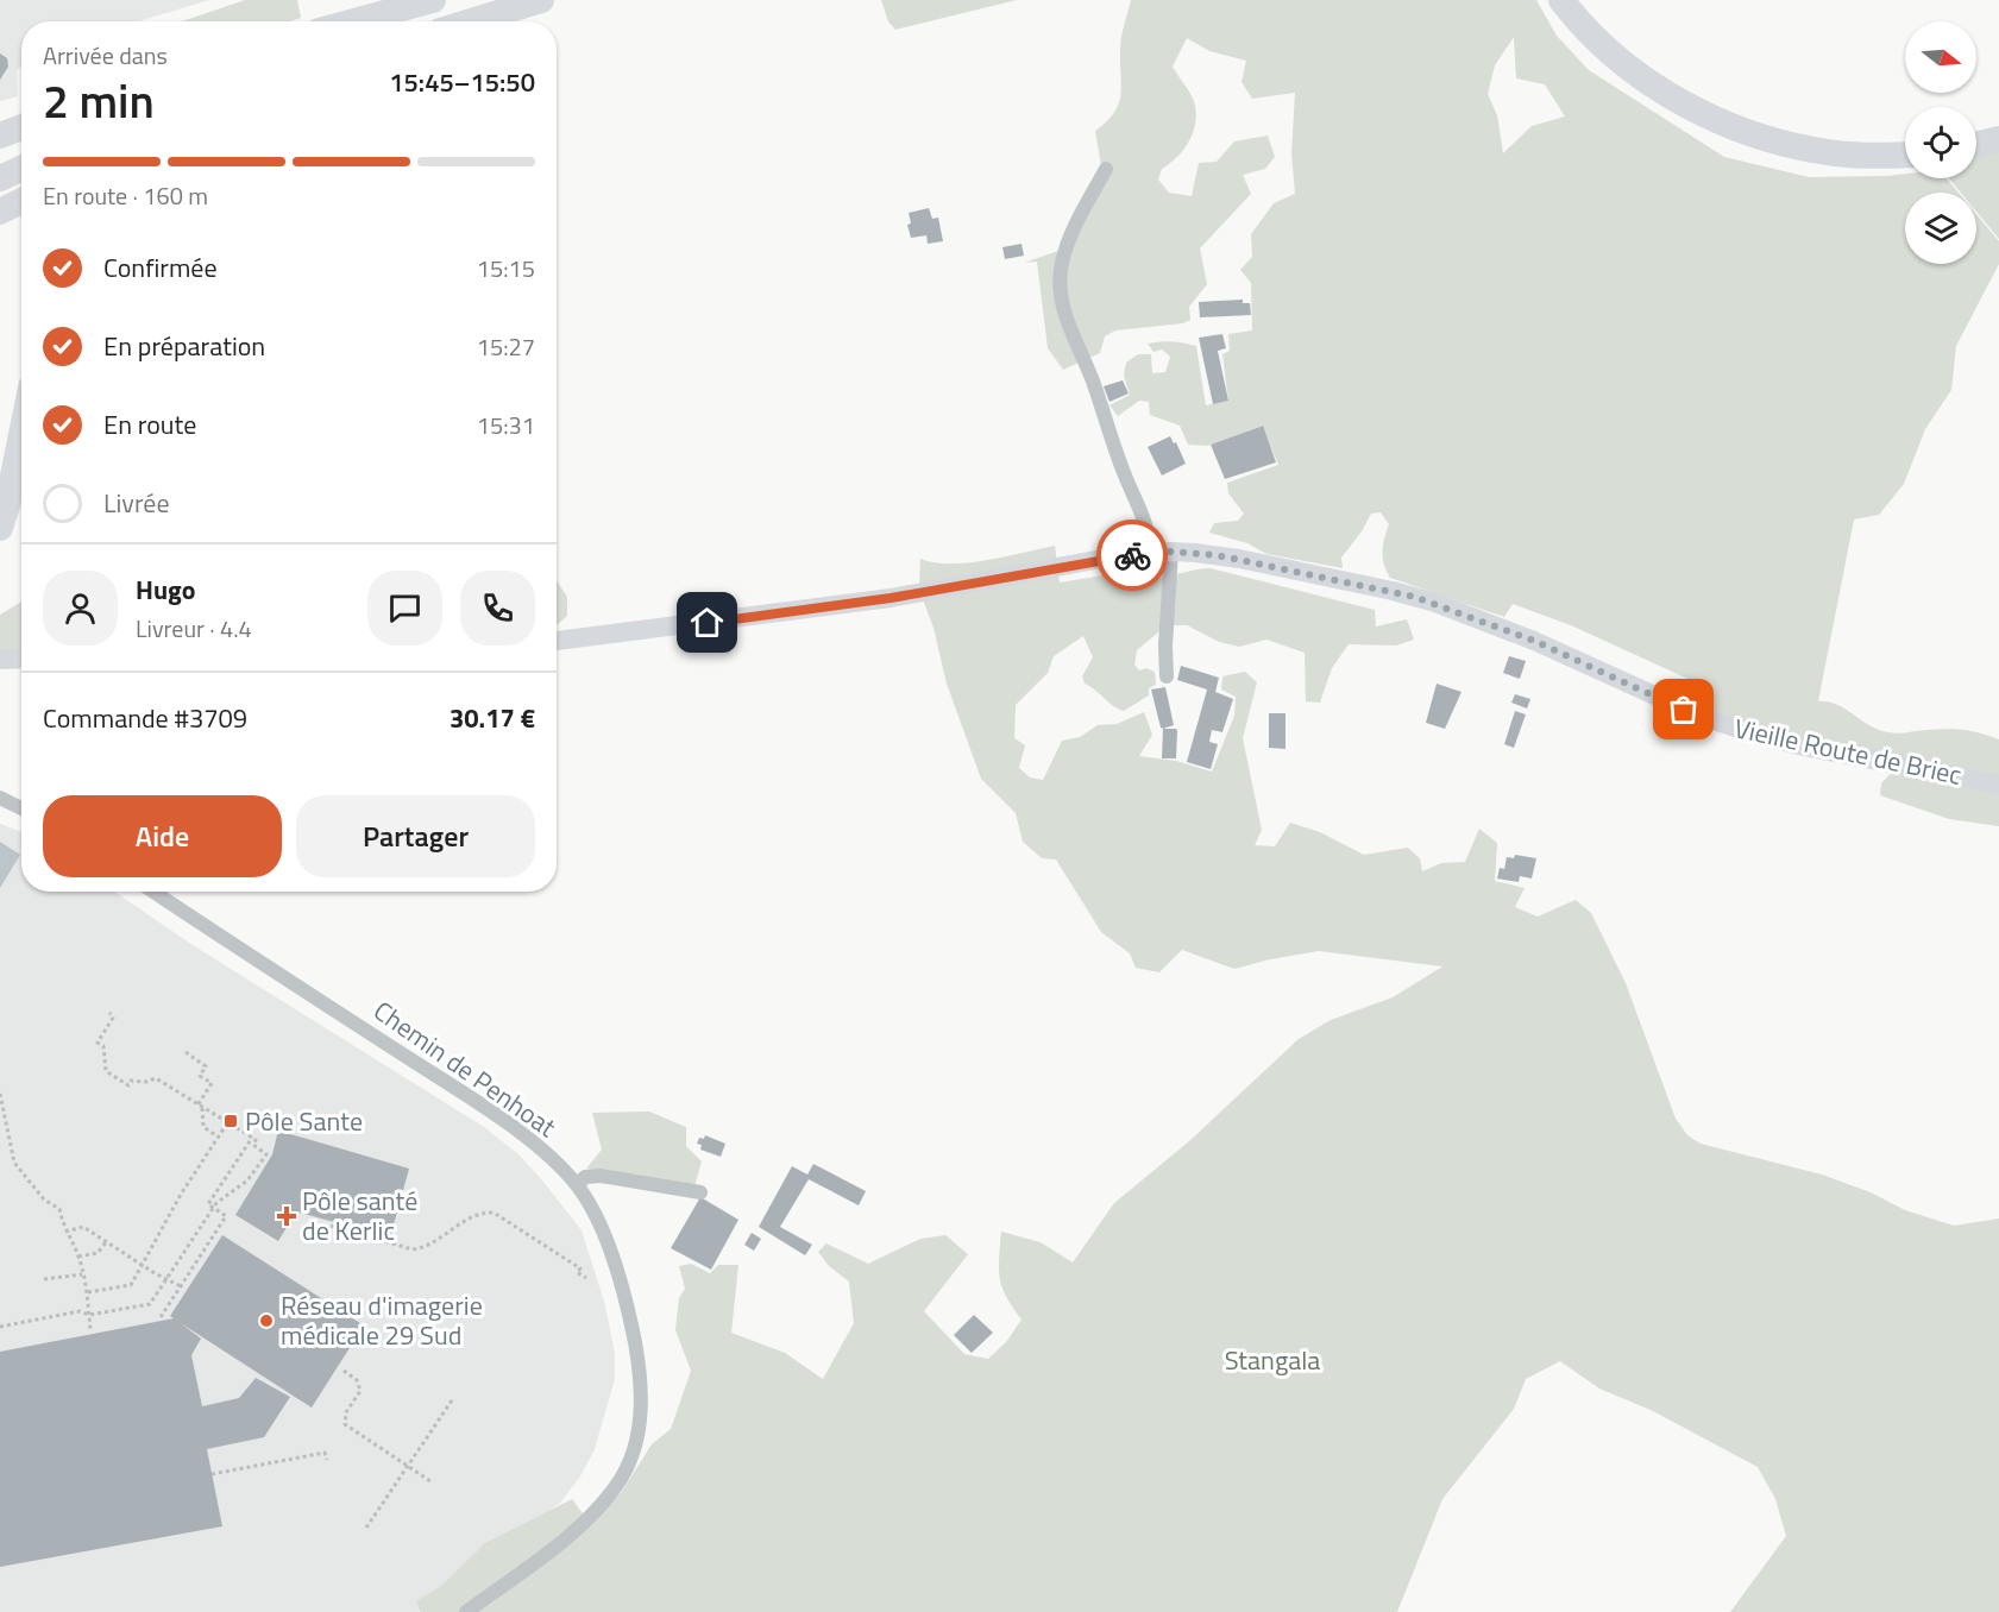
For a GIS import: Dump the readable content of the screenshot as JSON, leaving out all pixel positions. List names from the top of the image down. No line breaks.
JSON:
{"streets":{"street":["Vieille Route de Briec","Chemin de Penhoat"]},"parks":["Stangala"],"places":{"transit":["Pôle Sante"],"health":["Pôle santé de Kerlic"],"other":["Réseau d'imagerie médicale 29 Sud"]},"north":"right","page":{"heading":["2 min","Arrivée dans","15:45–15:50"],"panel":["Hugo","Livreur · 4.4","Commande #3709","30.17 €"],"bar":"En route · 160 m","list":[["Confirmée","15:15"],["En préparation","15:27"],["En route","15:31"],"Livrée"],"buttons":["Aide","Partager"]}}
